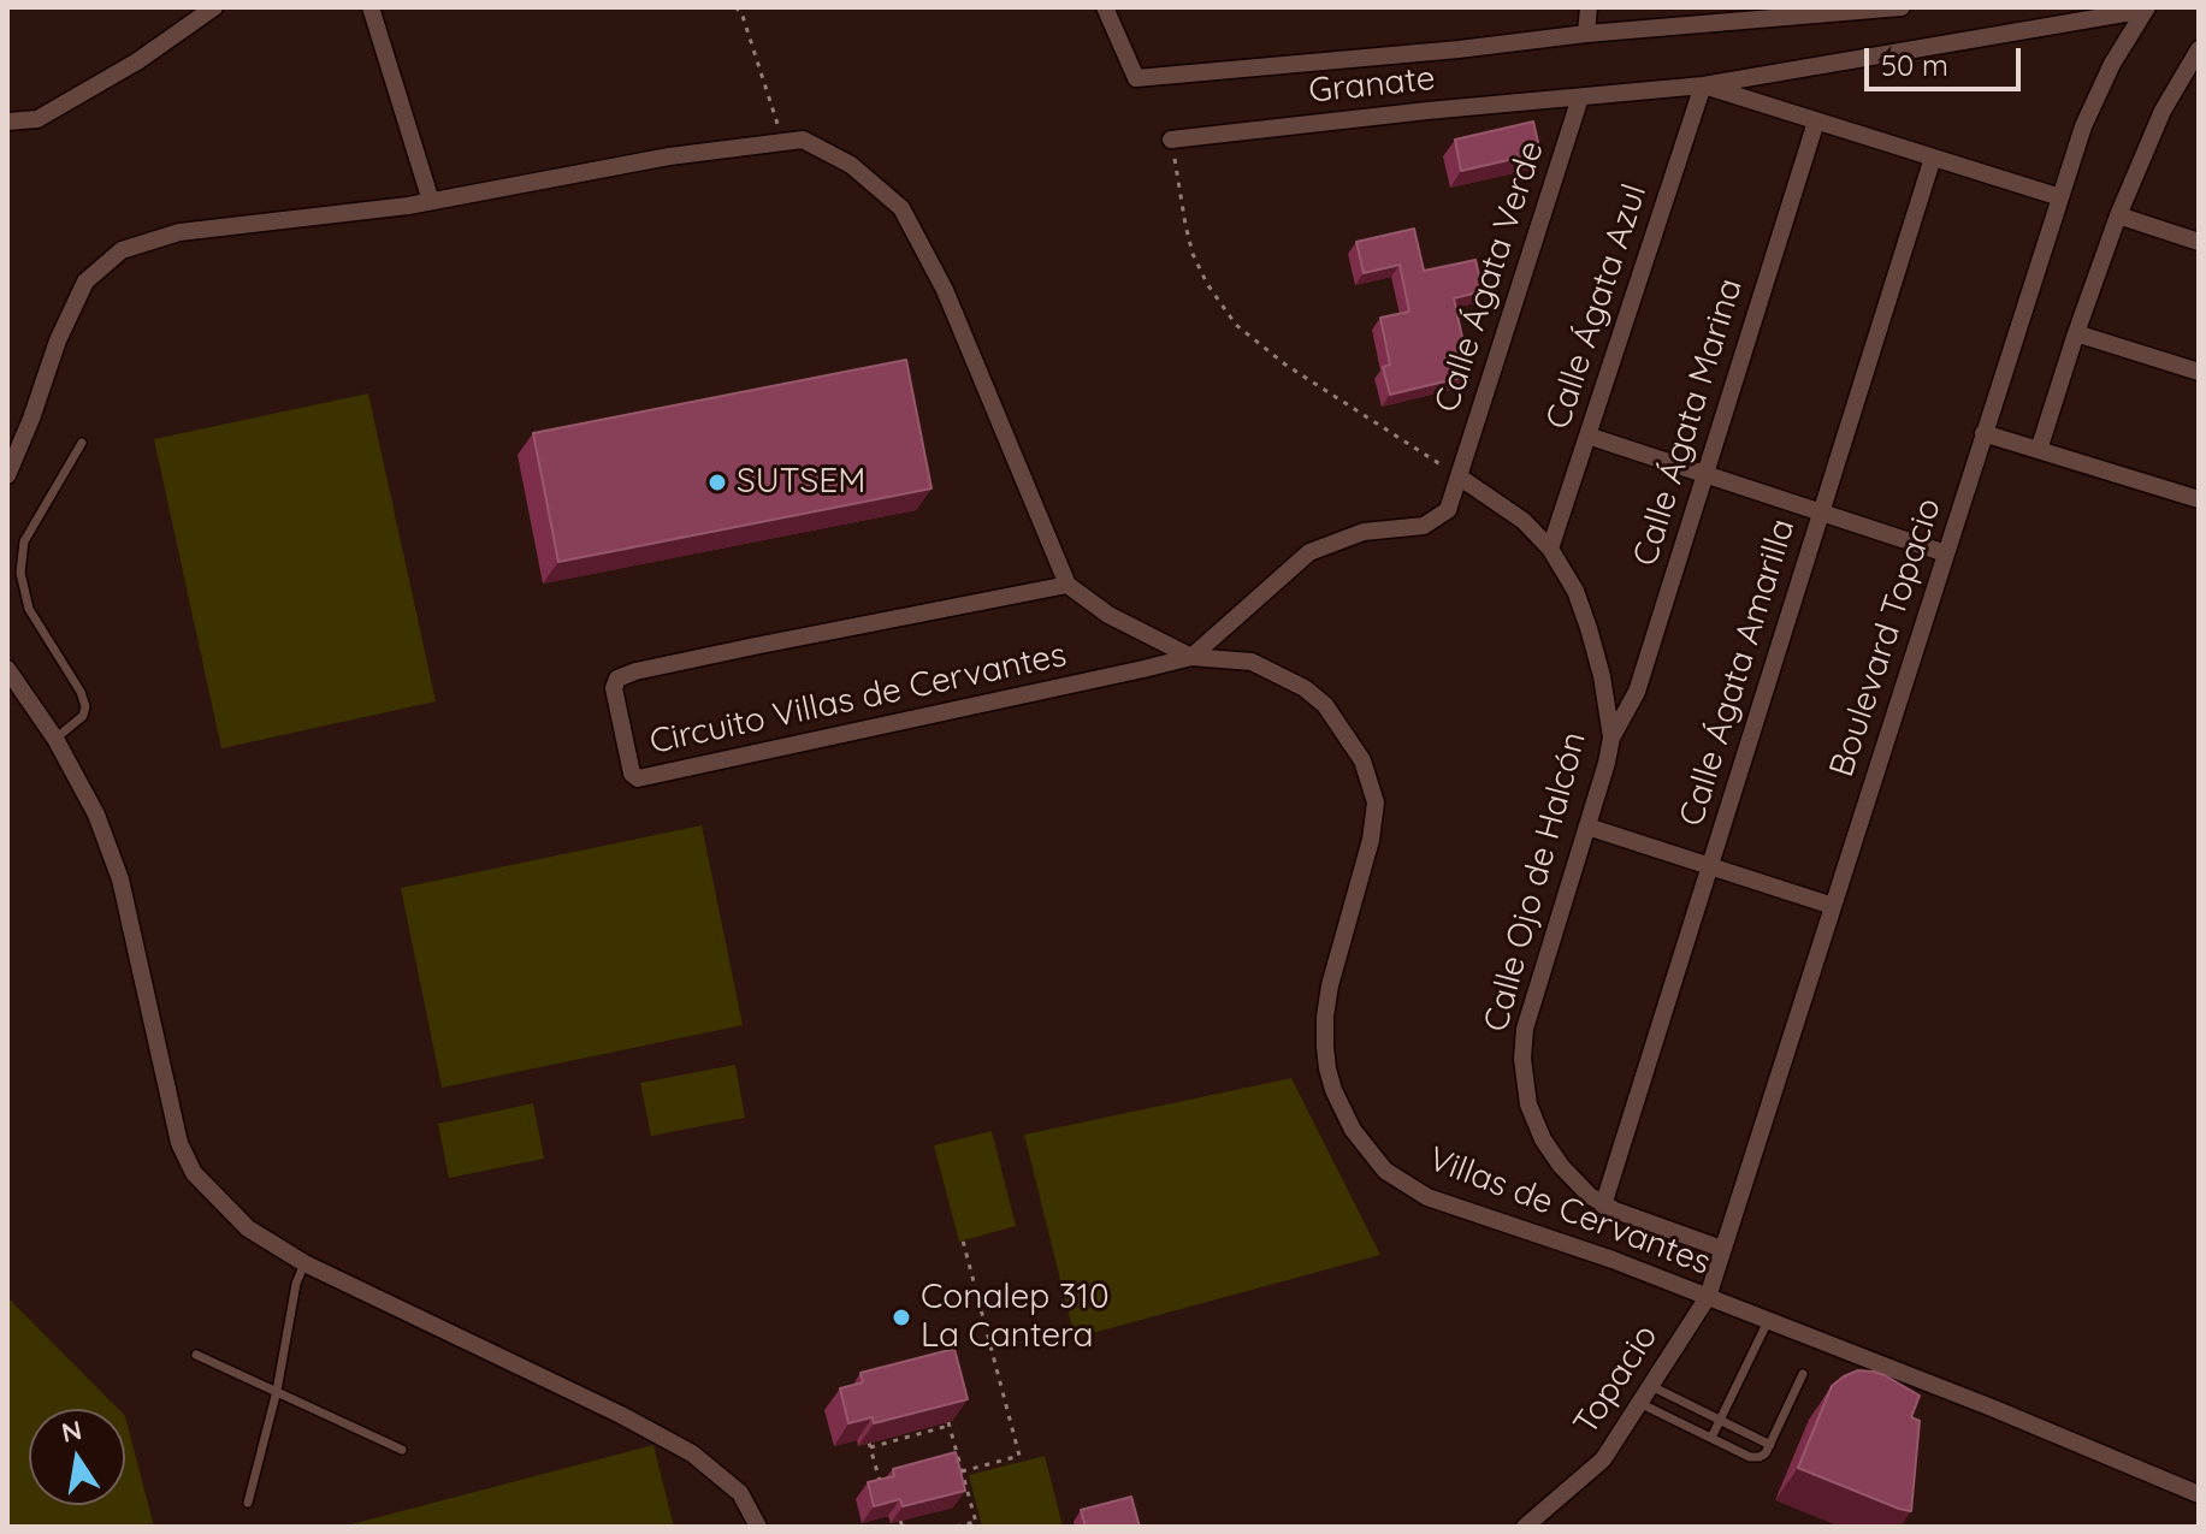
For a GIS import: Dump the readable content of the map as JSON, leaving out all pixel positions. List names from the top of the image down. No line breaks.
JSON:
{"streets":{"street":["Granate","Calle Ágata Verde","Calle Ágata Azul","Calle Ágata Marina","Boulevard Topacio","Calle Ágata Amarilla","Circuito Villas de Cervantes","Calle Ojo de Halcón","Villas de Cervantes","Topacio"]},"crossings":[["Granate","Calle Ágata Verde"],["Granate","Calle Ágata Azul"],["Granate","Boulevard Topacio"],["Calle Ágata Verde","Circuito Villas de Cervantes"],["Calle Ágata Verde","Calle Ojo de Halcón"],["Calle Ágata Verde","Villas de Cervantes"],["Calle Ágata Azul","Calle Ojo de Halcón"],["Calle Ágata Marina","Calle Ojo de Halcón"],["Boulevard Topacio","Calle Ojo de Halcón"],["Boulevard Topacio","Villas de Cervantes"],["Boulevard Topacio","Topacio"],["Calle Ágata Amarilla","Calle Ojo de Halcón"],["Circuito Villas de Cervantes","Villas de Cervantes"],["Villas de Cervantes","Topacio"]],"places":["SUTSEM","Conalep 310 La Cantera"],"scale_bar":"50 m","north":"top"}
